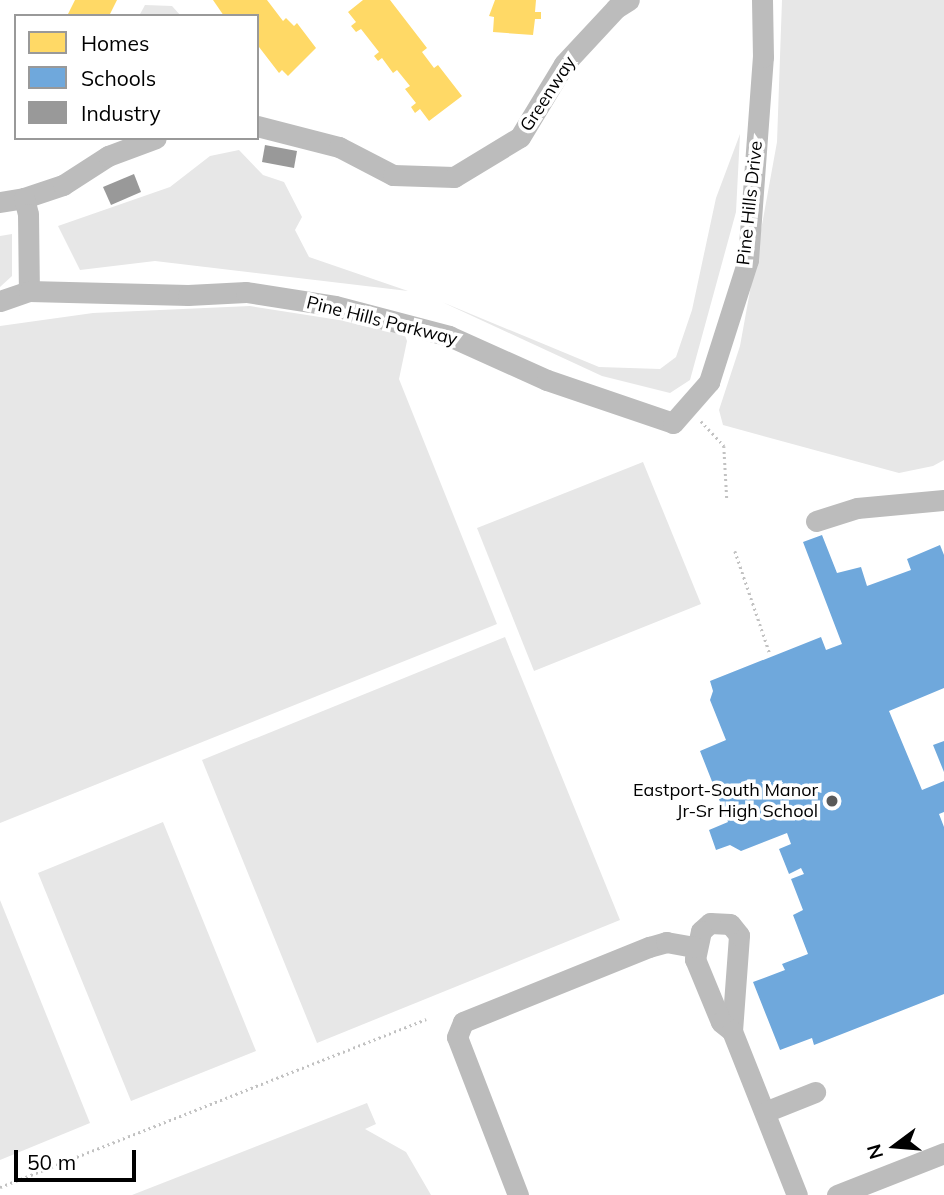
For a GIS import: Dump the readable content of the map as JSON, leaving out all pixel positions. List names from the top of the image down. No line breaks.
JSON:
{"streets":{"street":["Greenway","Pine Hills Drive","Pine Hills Parkway"]},"crossings":[["Pine Hills Drive","Pine Hills Parkway"]],"places":["Eastport-South Manor Jr-Sr High School"],"legend":["Homes","Schools","Industry"],"scale_bar":"50 m","north":"left"}
